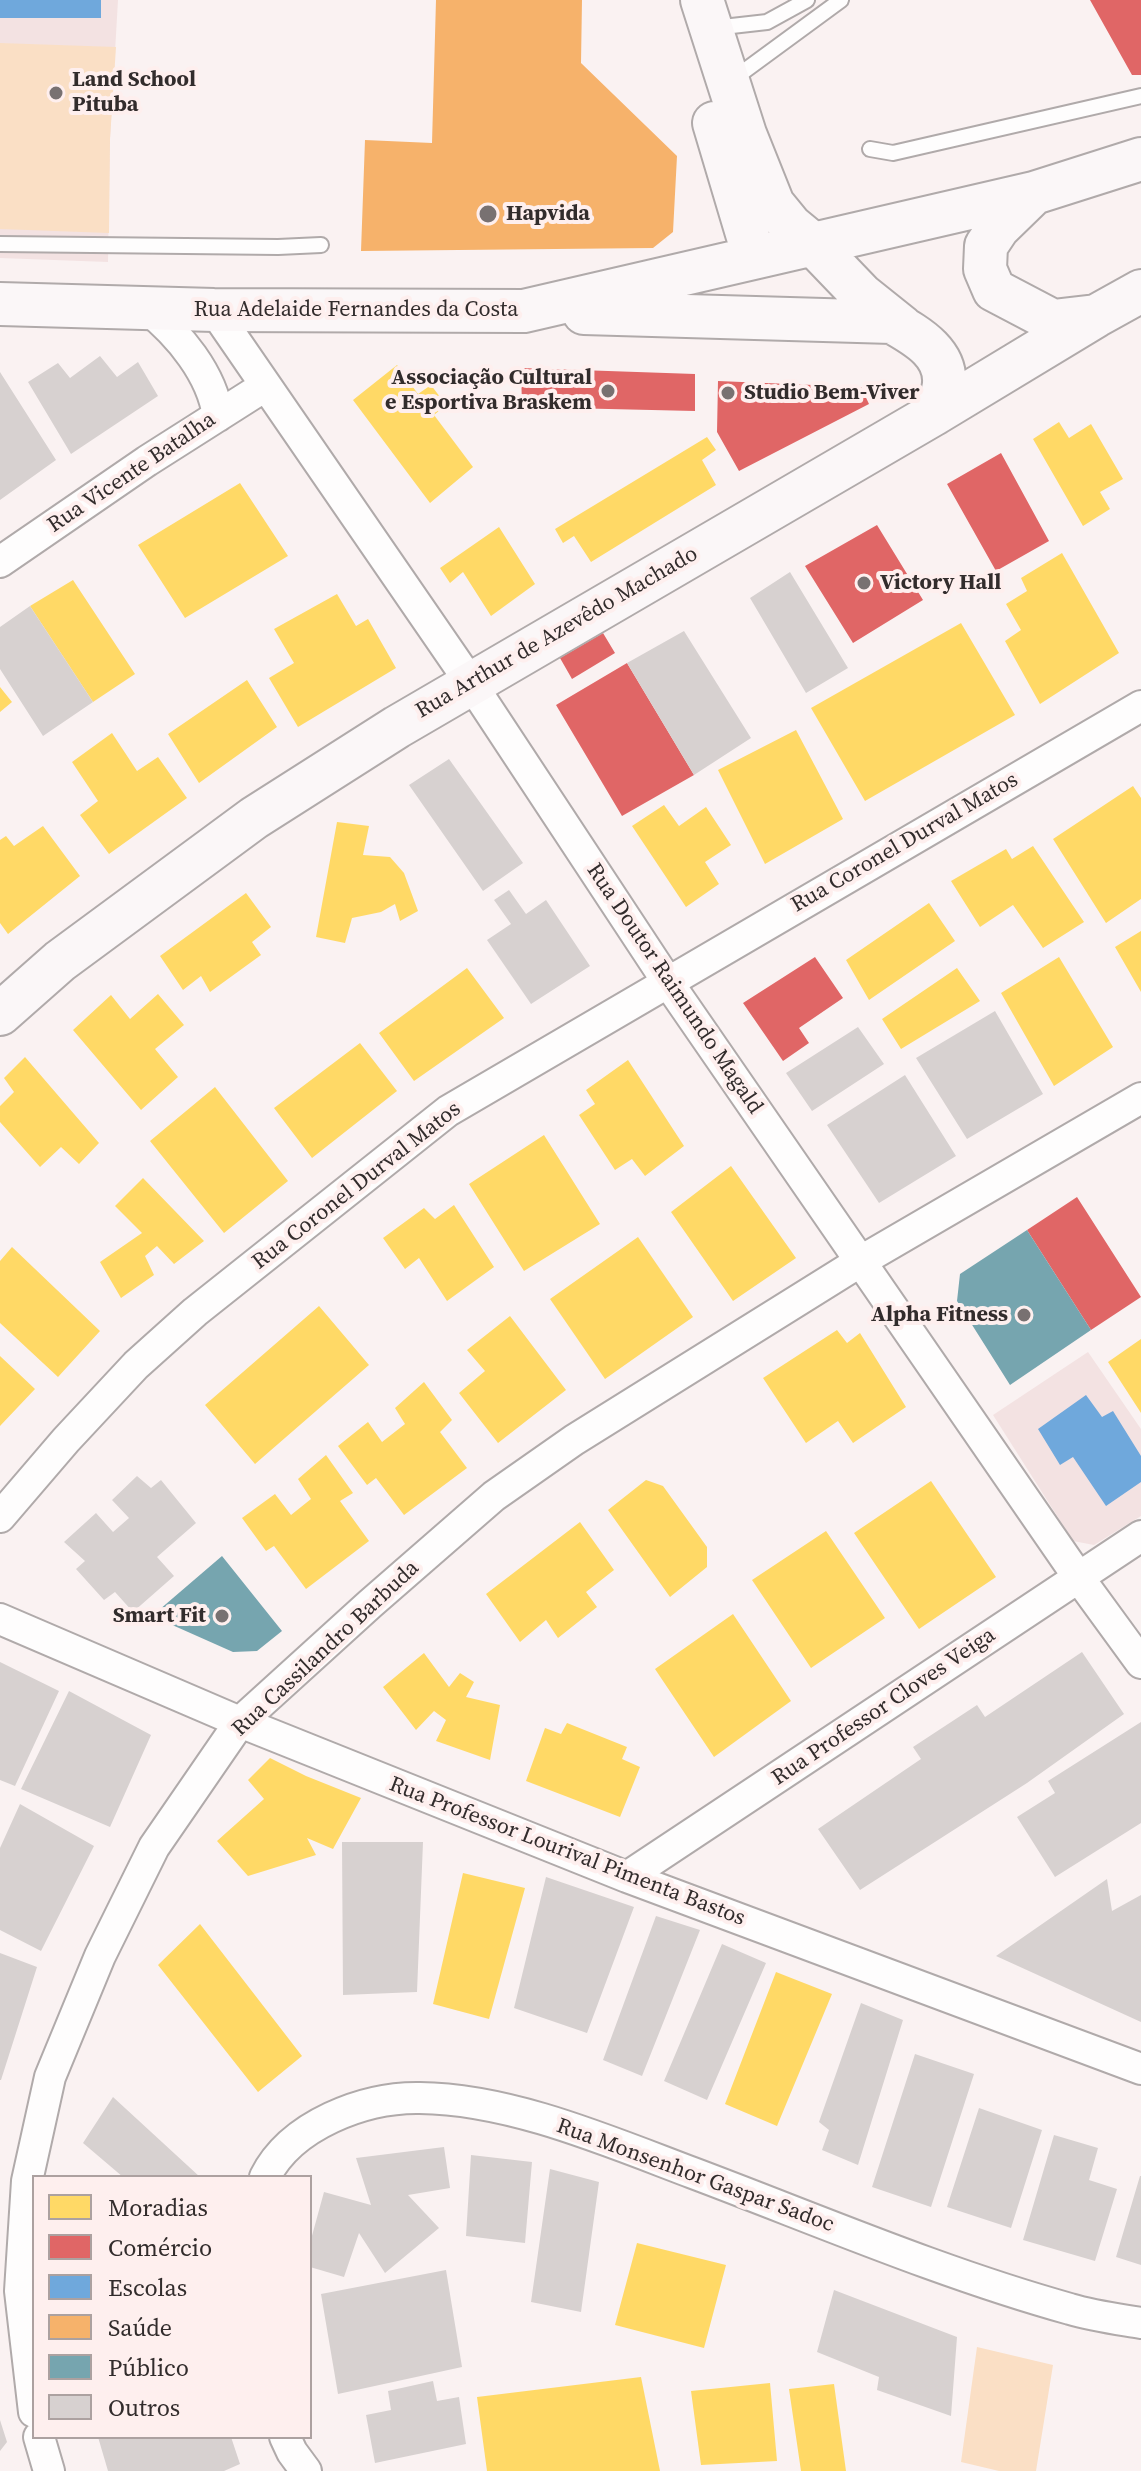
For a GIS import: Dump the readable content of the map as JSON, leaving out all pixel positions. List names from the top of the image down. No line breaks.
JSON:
{"streets":{"street":["Rua Adelaide Fernandes da Costa","Rua Vicente Batalha","Rua Arthur de Azevêdo Machado","Rua Coronel Durval Matos","Rua Doutor Raimundo Magald","Rua Cassilandro Barbuda","Rua Professor Cloves Veiga","Rua Professor Lourival Pimenta Bastos","Rua Monsenhor Gaspar Sadoc"]},"crossings":[["Rua Adelaide Fernandes da Costa","Rua Doutor Raimundo Magald"],["Rua Vicente Batalha","Rua Doutor Raimundo Magald"],["Rua Arthur de Azevêdo Machado","Rua Doutor Raimundo Magald"],["Rua Coronel Durval Matos","Rua Doutor Raimundo Magald"],["Rua Doutor Raimundo Magald","Rua Cassilandro Barbuda"],["Rua Doutor Raimundo Magald","Rua Professor Cloves Veiga"],["Rua Cassilandro Barbuda","Rua Professor Lourival Pimenta Bastos"],["Rua Professor Cloves Veiga","Rua Professor Lourival Pimenta Bastos"]],"places":["Land School Pituba","Hapvida","Associação Cultural e Esportiva Braskem","Studio Bem-Viver","Victory Hall","Alpha Fitness","Smart Fit"],"legend":["Moradias","Comércio","Escolas","Saúde","Público","Outros"]}
